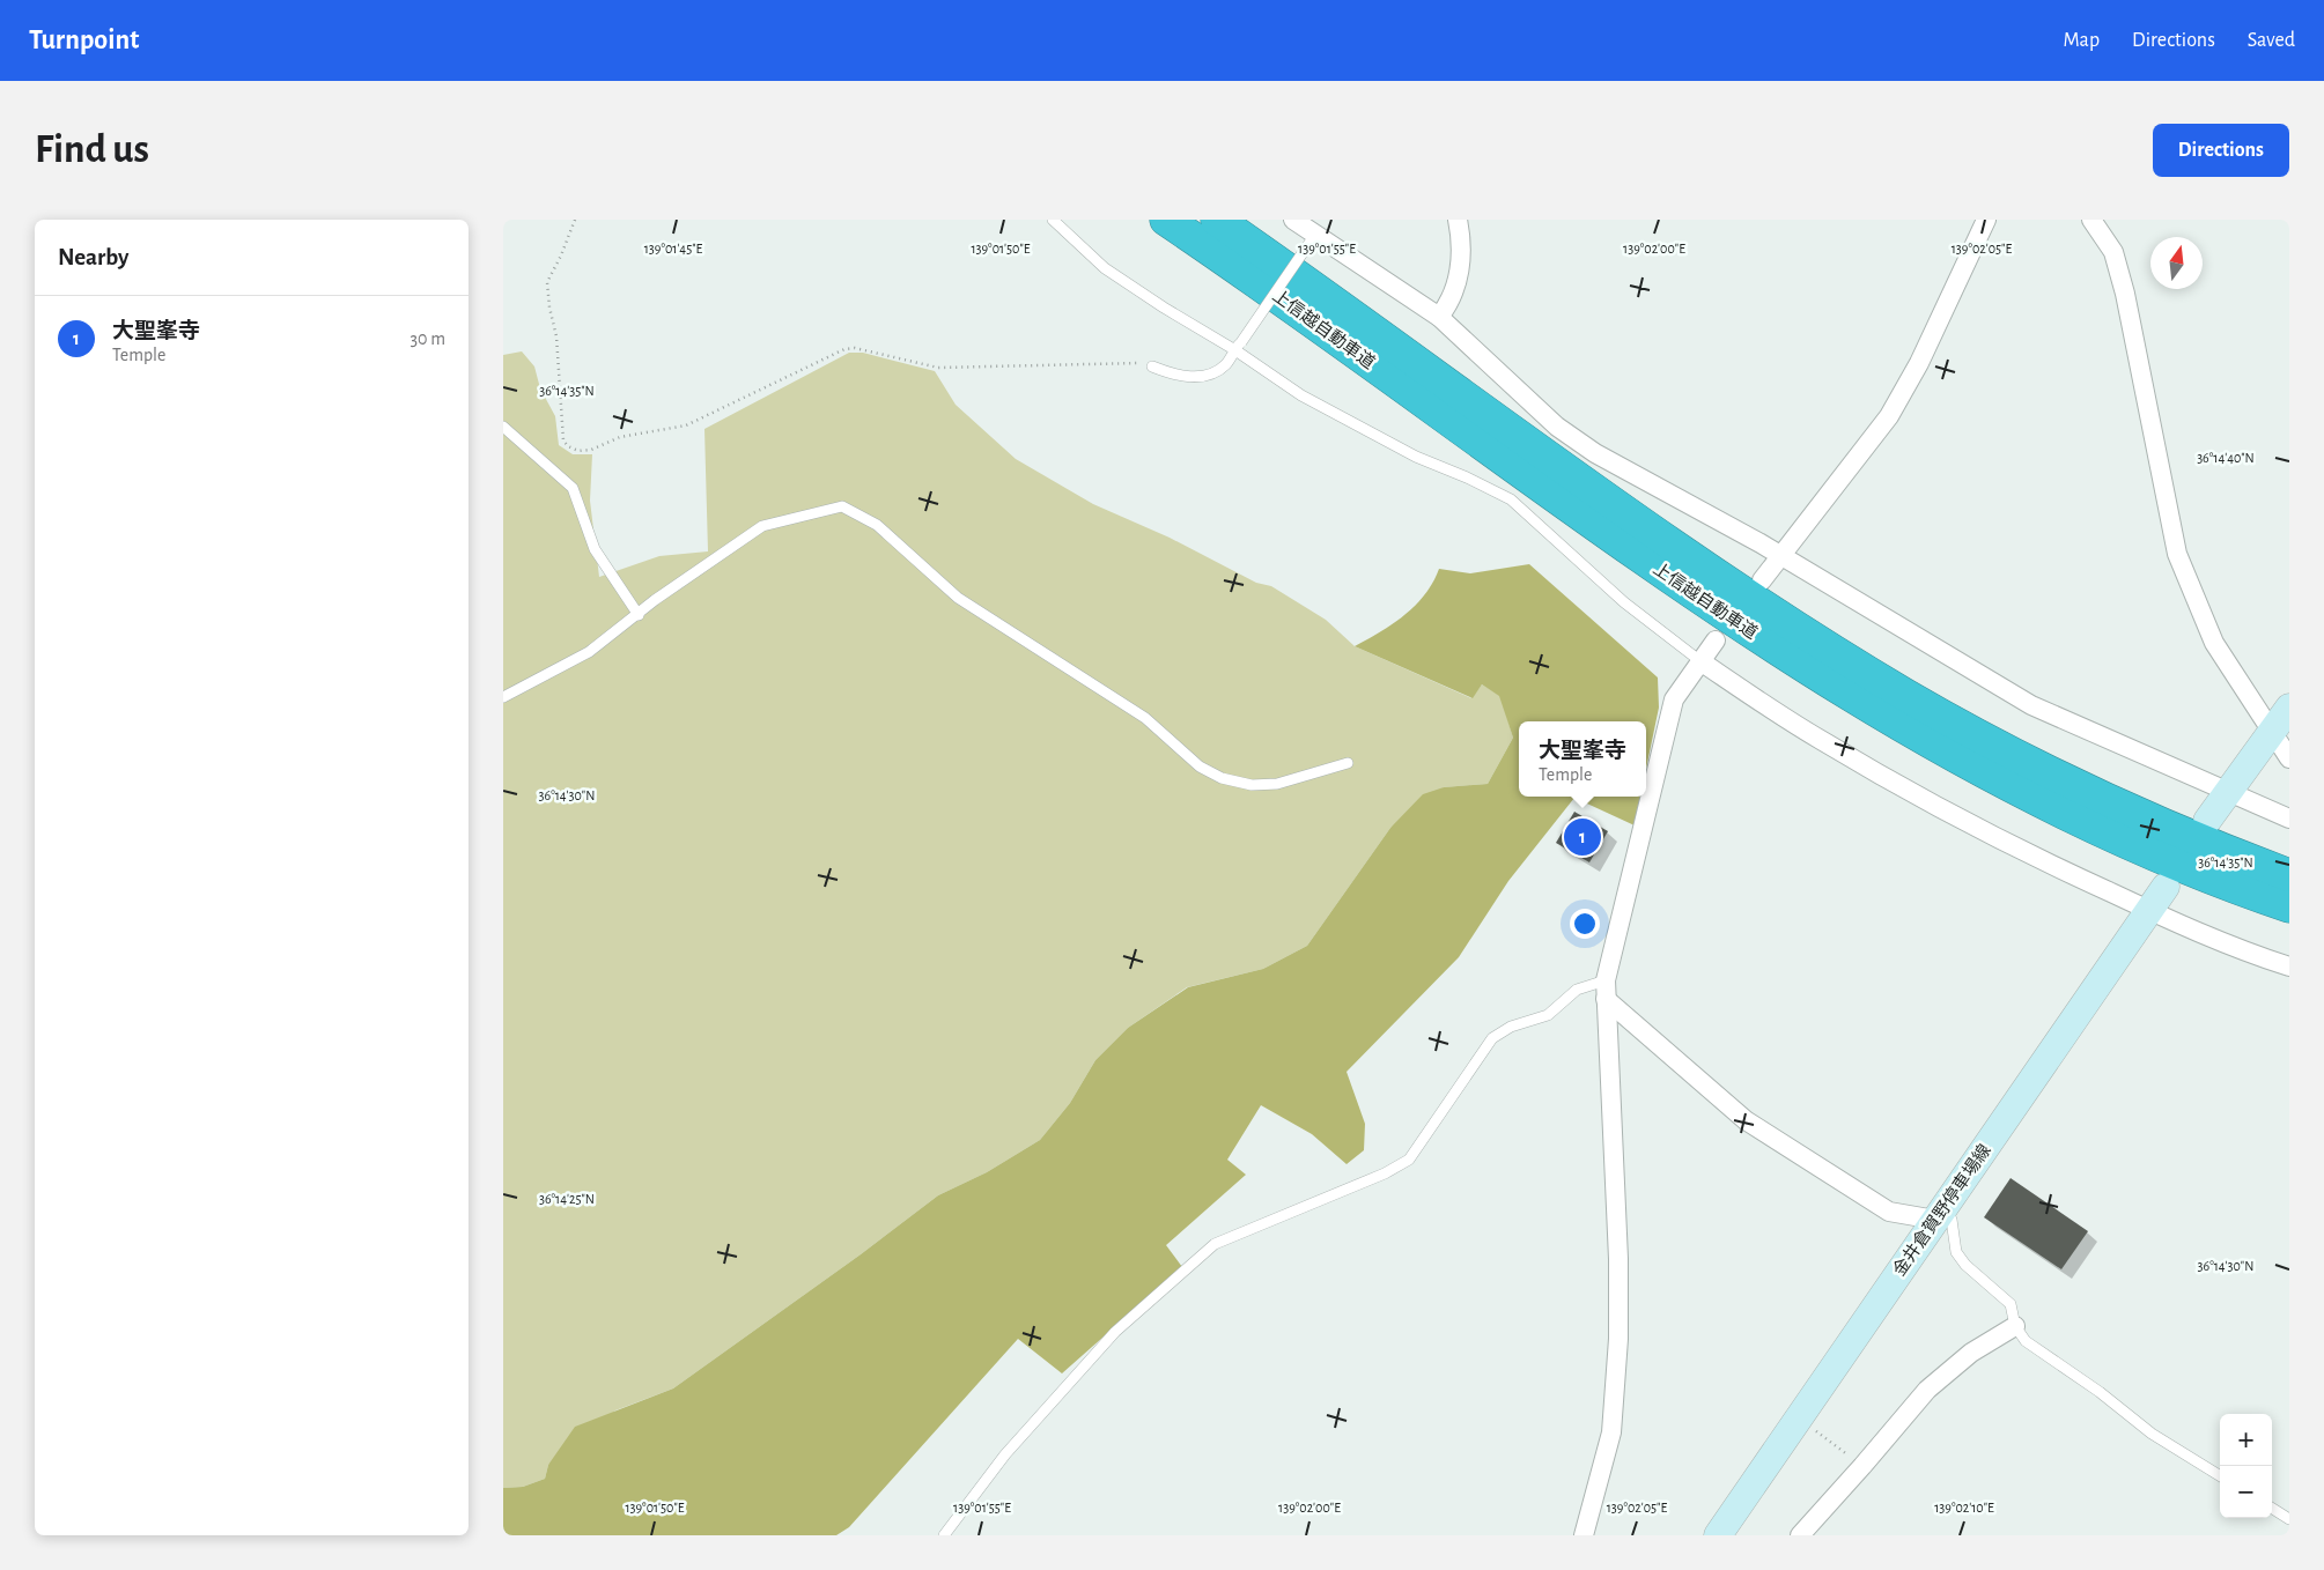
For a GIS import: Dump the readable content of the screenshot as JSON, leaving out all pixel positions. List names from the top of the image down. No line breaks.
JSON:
{"streets":{"highway":["上信越自動車道"],"main road":["金井倉賀野停車場線"]},"north":"top","page":{"header":"Turnpoint","nav":["Map","Directions","Saved"],"buttons":"Directions","title":"Find us","heading":"Nearby","list":[{"mark":"1","name":"大聖峯寺","note":"Temple","value":"30 m"}],"popup":["大聖峯寺","Temple"],"pins":"1","map_buttons":["+","−"]},"coordinates":["139°01'45\"E","139°01'50\"E","139°01'55\"E","139°02'00\"E","139°02'05\"E","36°14'35\"N","36°14'40\"N","36°14'30\"N","36°14'25\"N","139°02'10\"E"]}
